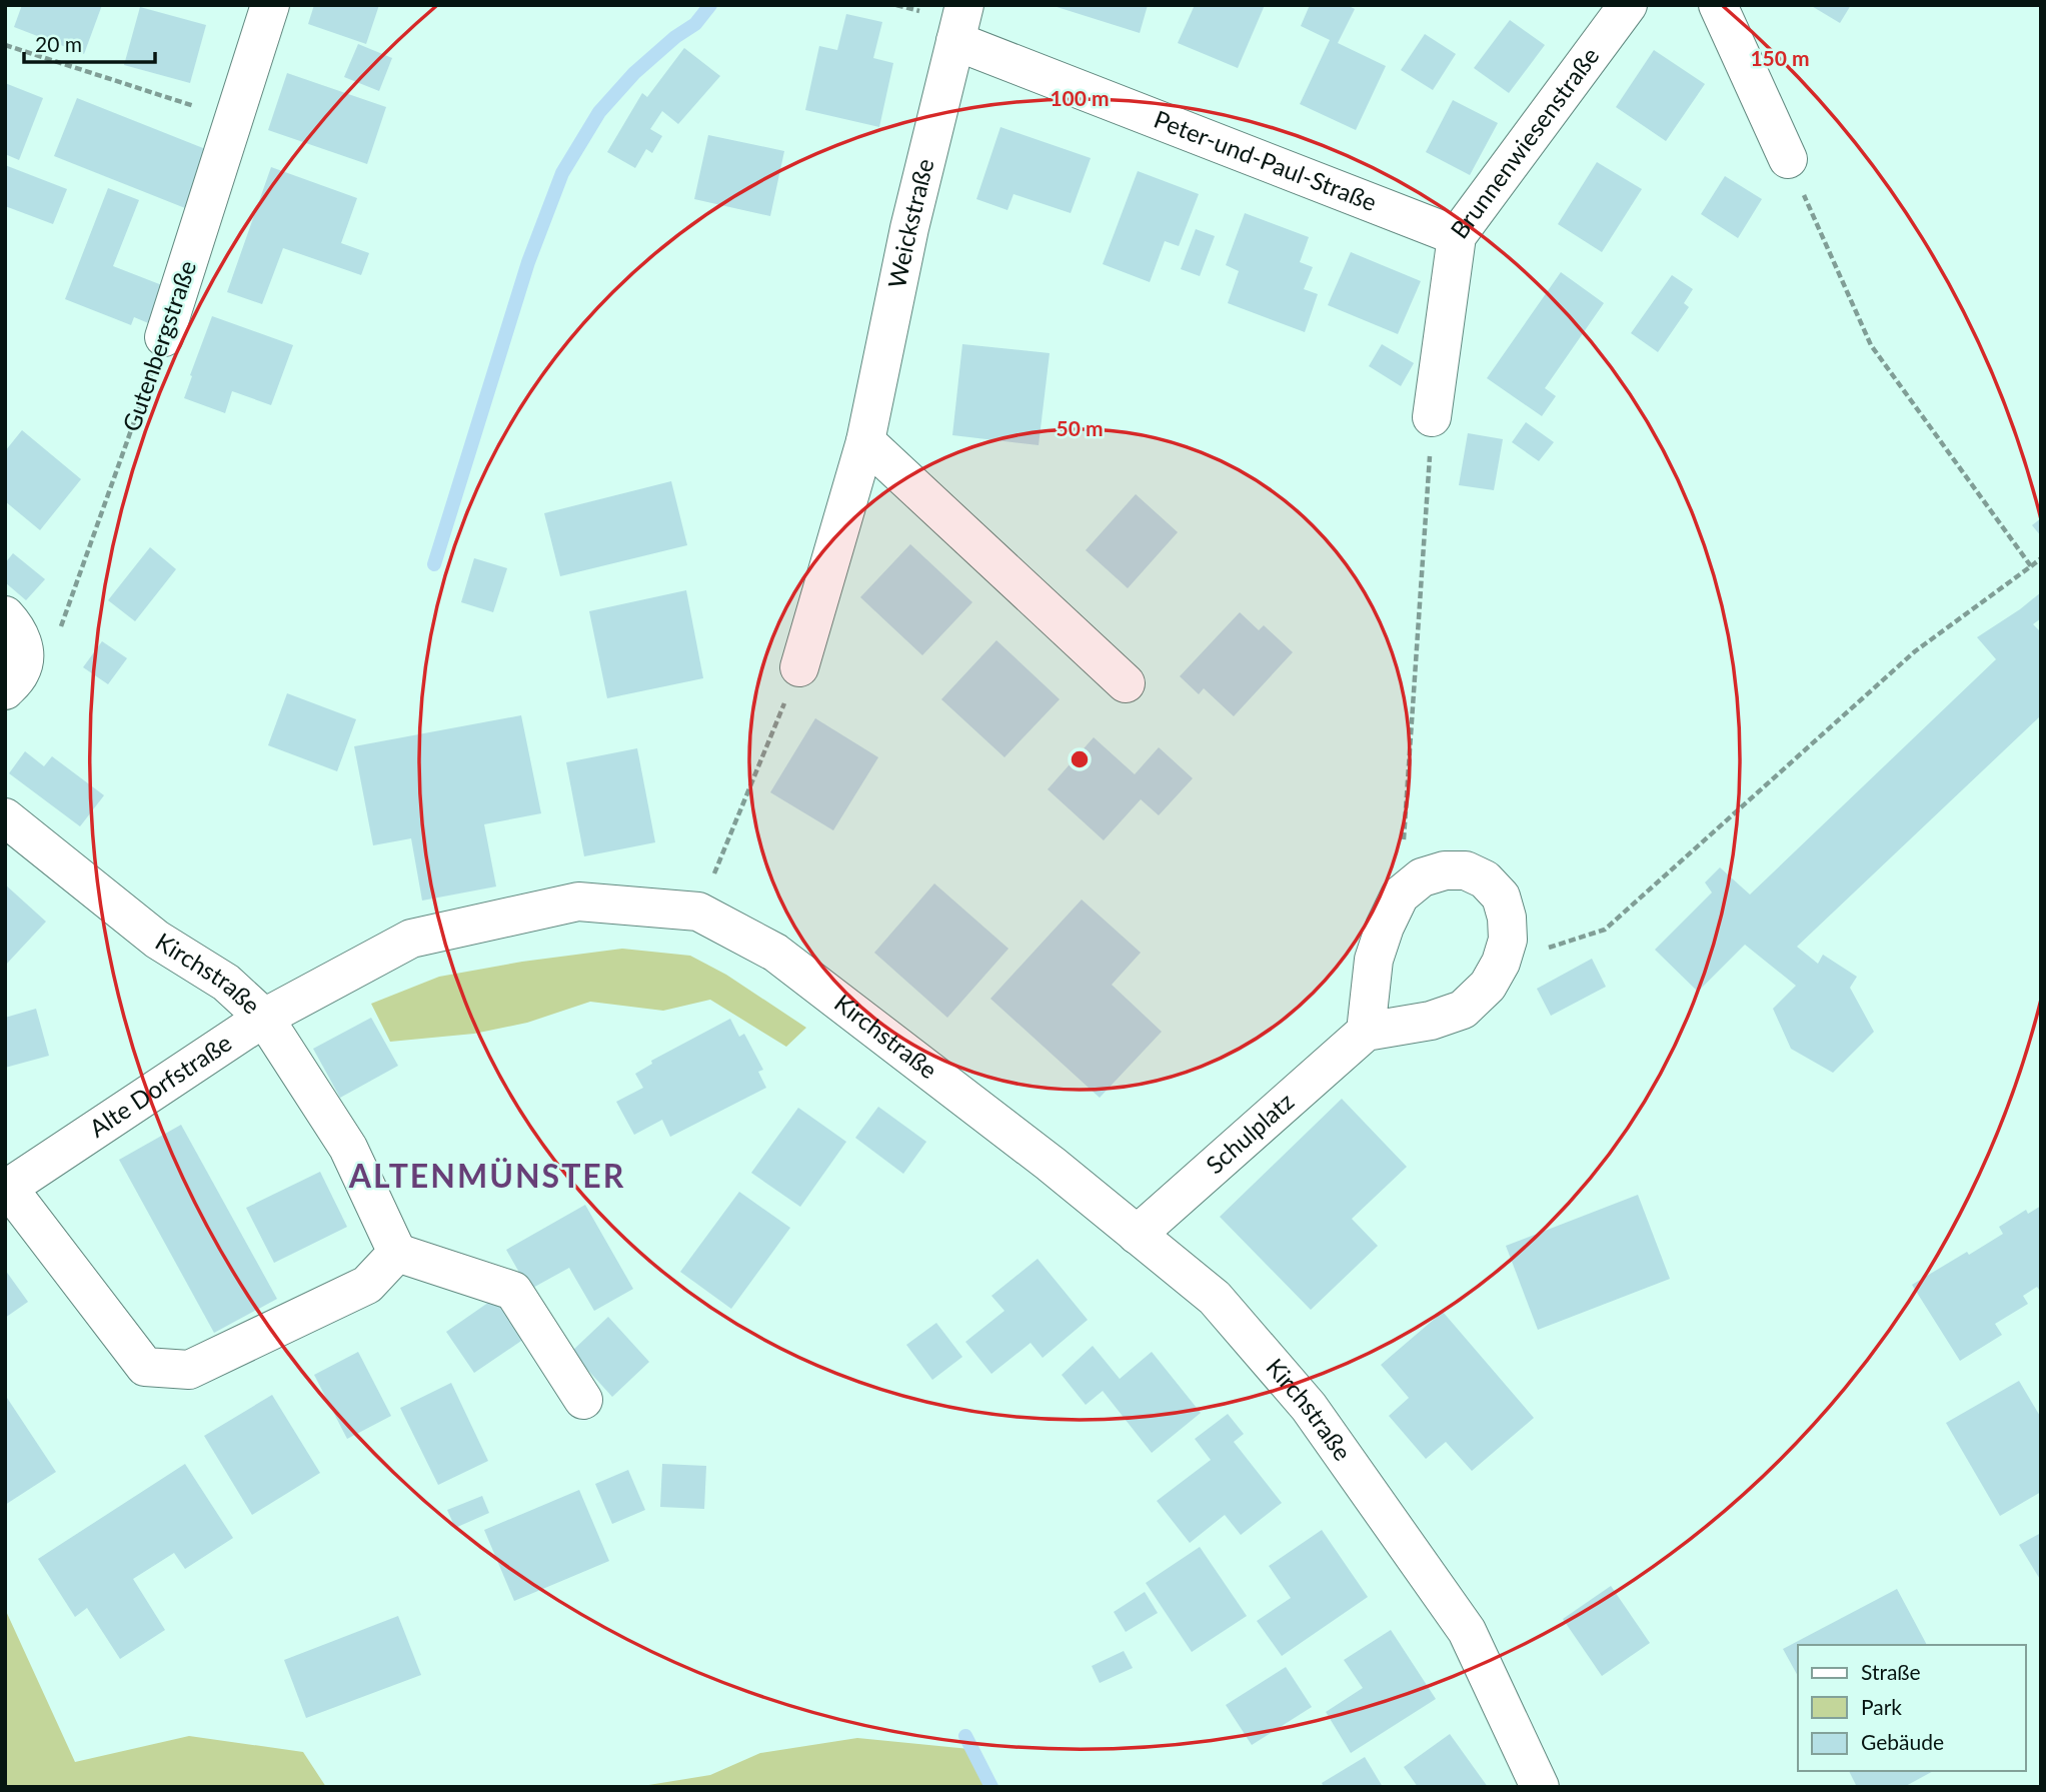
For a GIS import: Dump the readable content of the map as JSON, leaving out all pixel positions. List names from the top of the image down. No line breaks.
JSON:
{"streets":{"street":["Brunnenwiesenstraße","Peter-und-Paul-Straße","Weickstraße","Gutenbergstraße","Kirchstraße","Alte Dorfstraße","Schulplatz"]},"crossings":[["Brunnenwiesenstraße","Peter-und-Paul-Straße"],["Peter-und-Paul-Straße","Weickstraße"],["Kirchstraße","Alte Dorfstraße"],["Kirchstraße","Schulplatz"]],"districts":["ALTENMÜNSTER"],"legend":["Straße","Park","Gebäude"],"scale_bar":"20 m","rings":["150 m","100 m","50 m"]}
